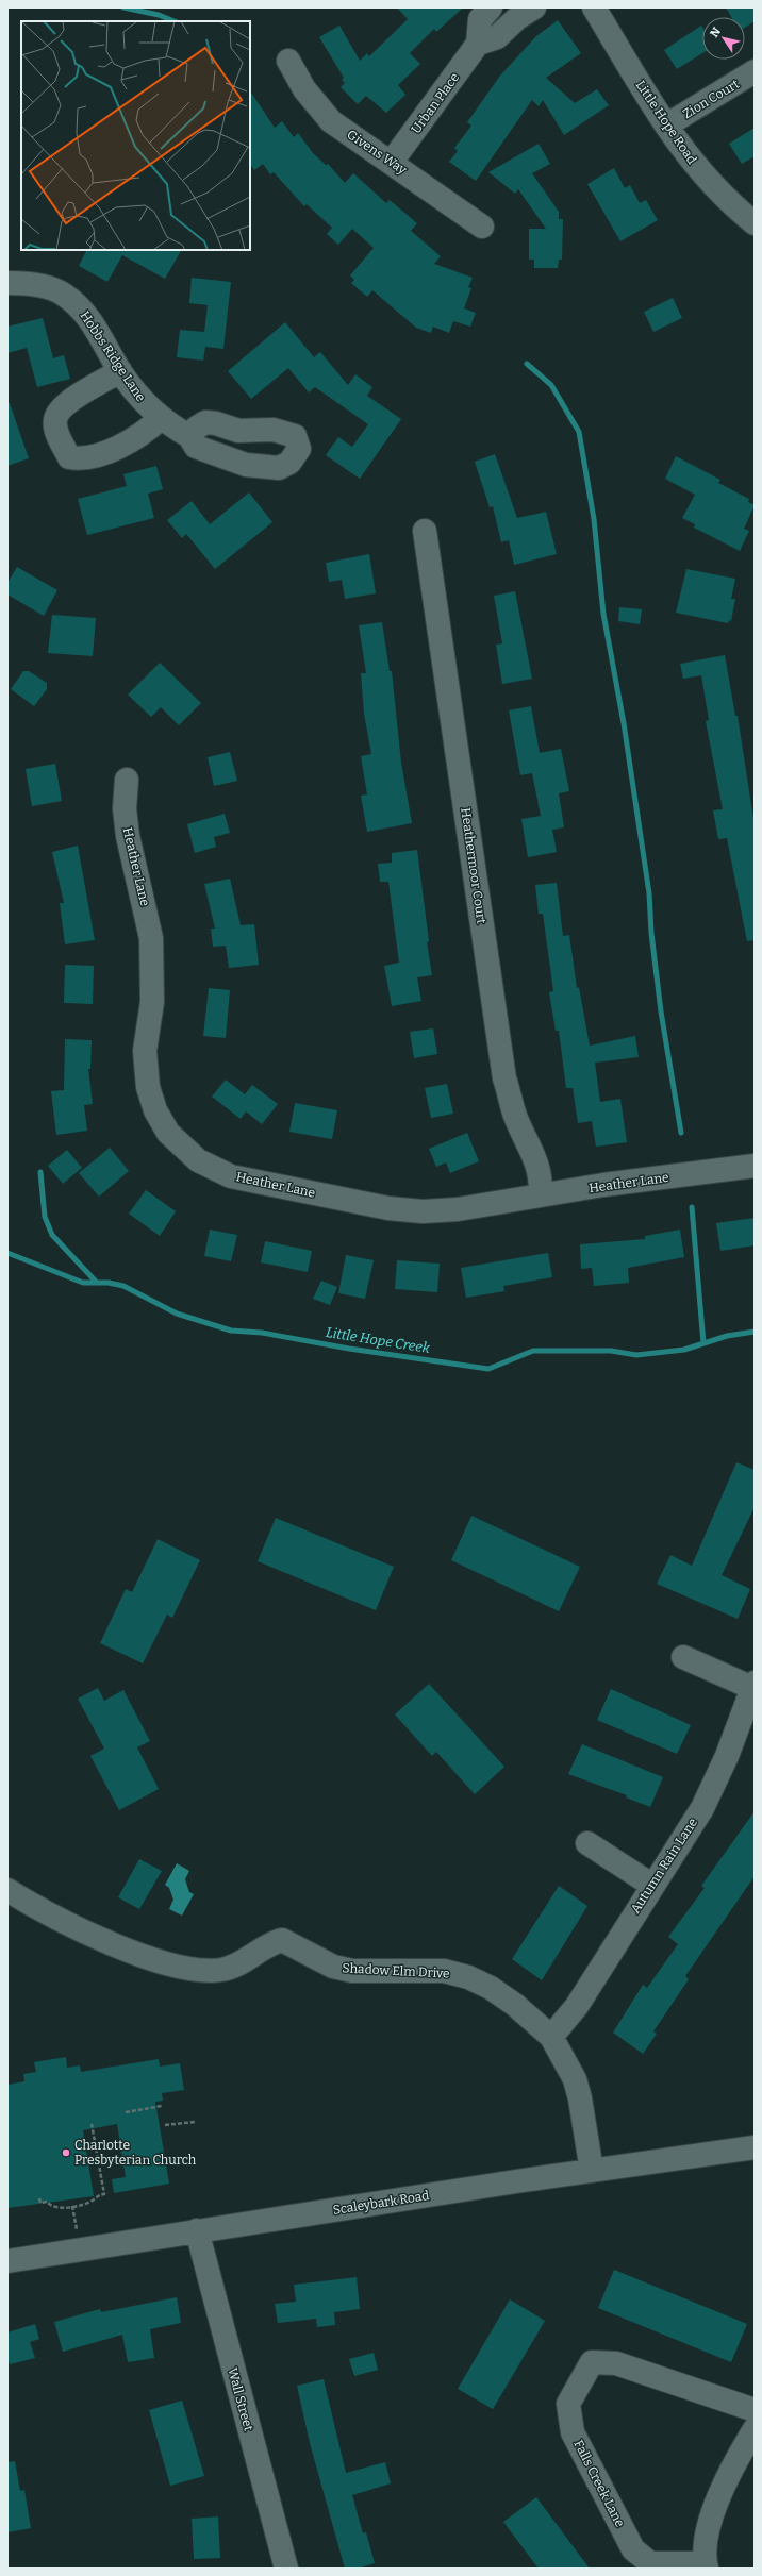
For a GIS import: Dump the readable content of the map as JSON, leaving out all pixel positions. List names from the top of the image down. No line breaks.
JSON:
{"streets":{"street":["Zion Court","Urban Place","Little Hope Road","Givens Way","Hobbs Ridge Lane","Heathermoor Court","Heather Lane","Autumn Rain Lane","Shadow Elm Drive","Scaleybark Road","Wall Street","Falls Creek Lane"]},"crossings":[["Zion Court","Little Hope Road"],["Urban Place","Givens Way"],["Heathermoor Court","Heather Lane"],["Autumn Rain Lane","Shadow Elm Drive"],["Shadow Elm Drive","Scaleybark Road"],["Scaleybark Road","Wall Street"]],"water":["Little Hope Creek"],"places":["Charlotte Presbyterian Church"],"north":"top left"}
